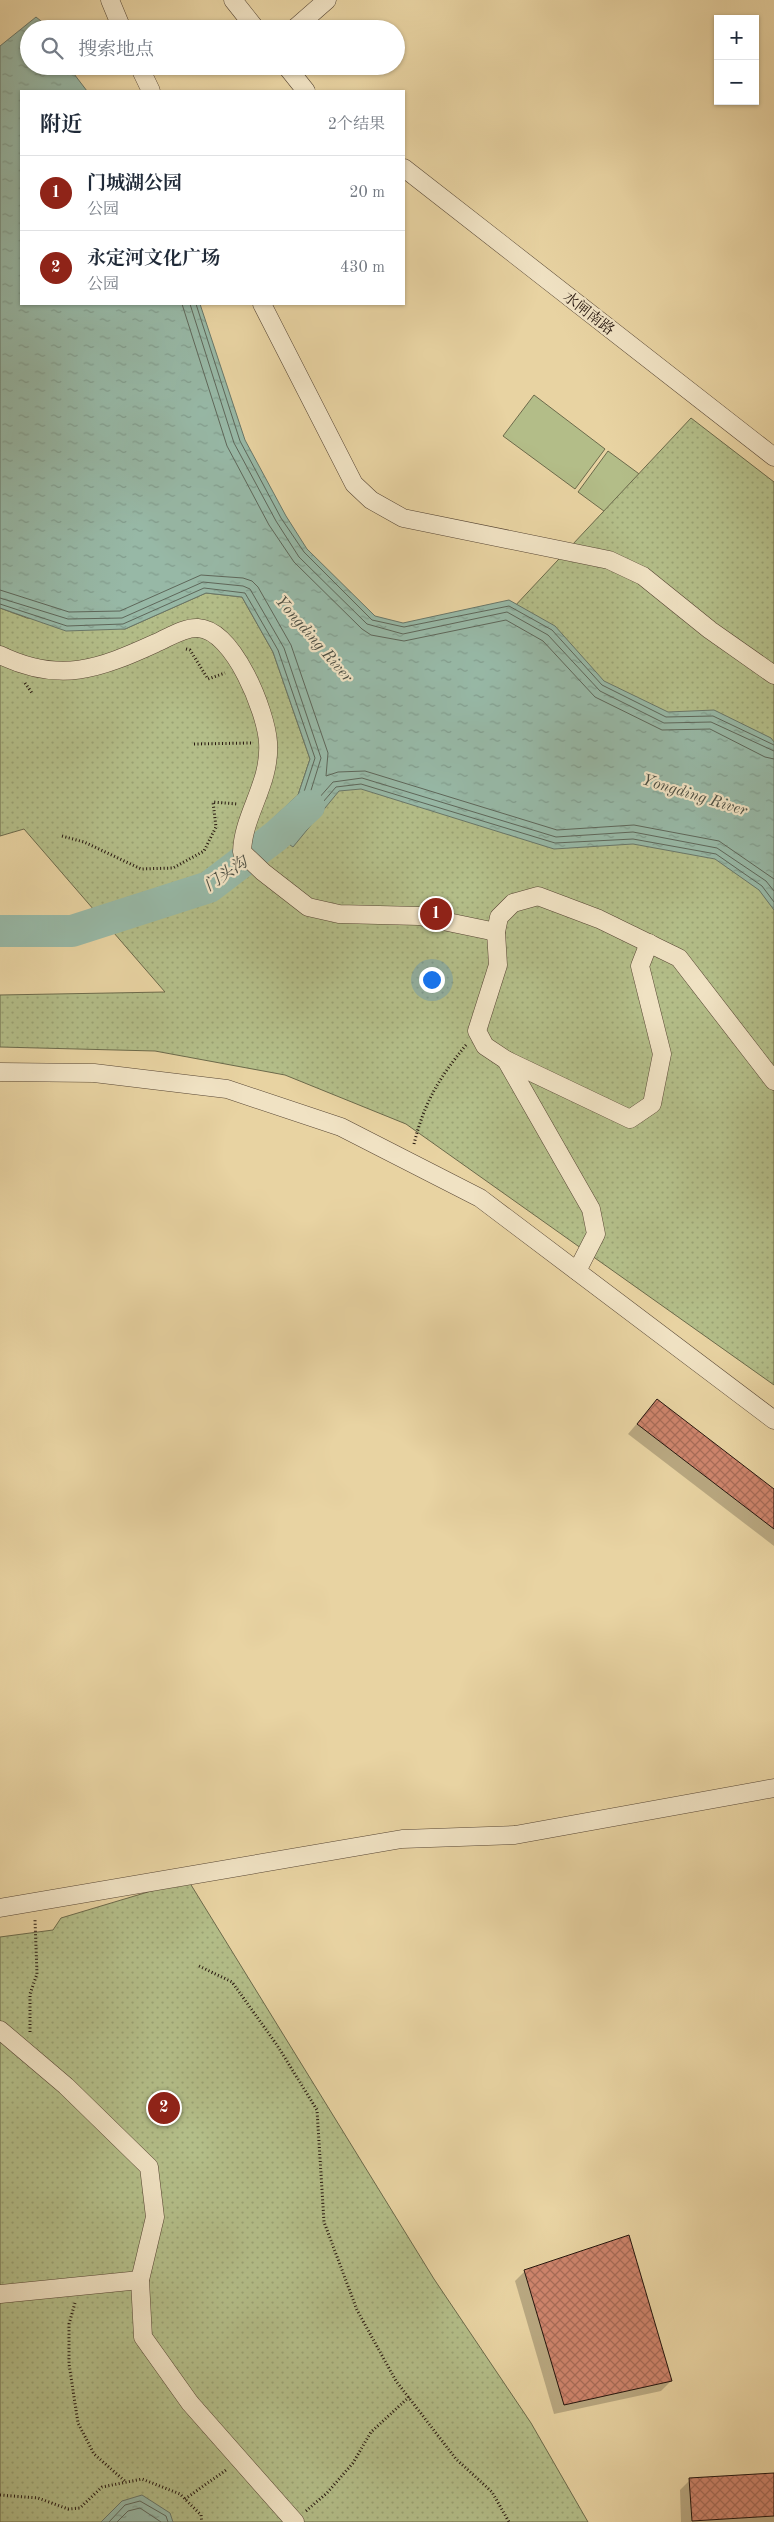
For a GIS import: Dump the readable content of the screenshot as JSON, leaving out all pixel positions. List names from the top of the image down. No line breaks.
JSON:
{"streets":{"street":["水闸南路"]},"water":["Yongding River","门头沟"],"page":{"map_buttons":["+","−"],"search":"搜索地点","heading":["附近","2个结果"],"list":[{"mark":"1","name":"门城湖公园","note":"公园","value":"20 m"},{"mark":"2","name":"永定河文化广场","note":"公园","value":"430 m"}],"pins":["1","2"]}}
